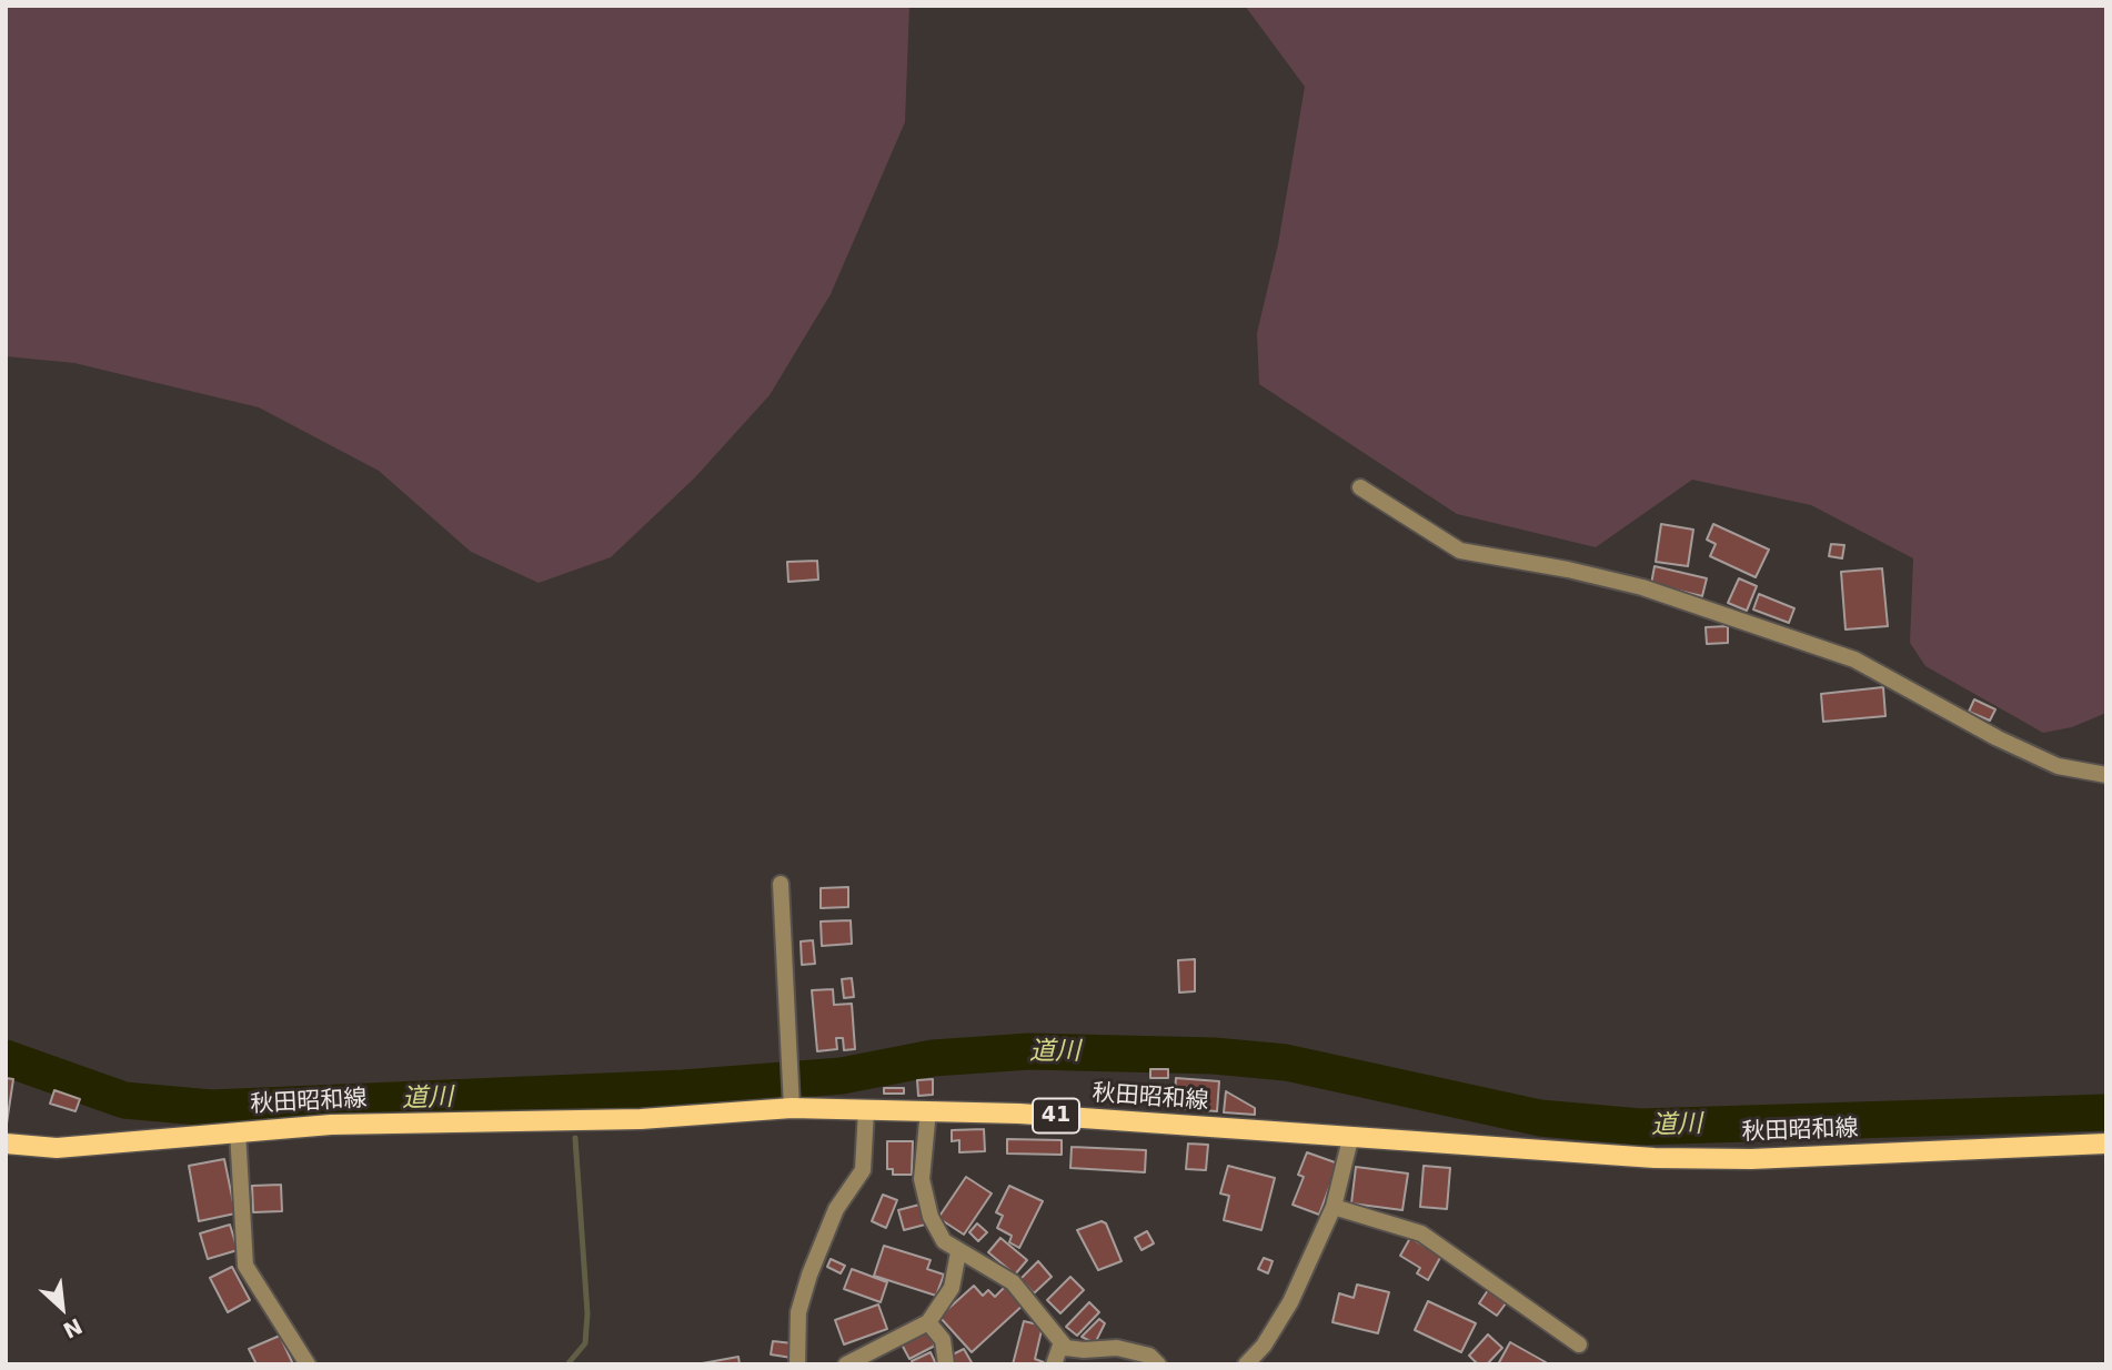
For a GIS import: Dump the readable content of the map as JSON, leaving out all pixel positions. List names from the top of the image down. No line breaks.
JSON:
{"streets":{"main road":["秋田昭和線","41"]},"water":["道川"],"north":"bottom right"}
